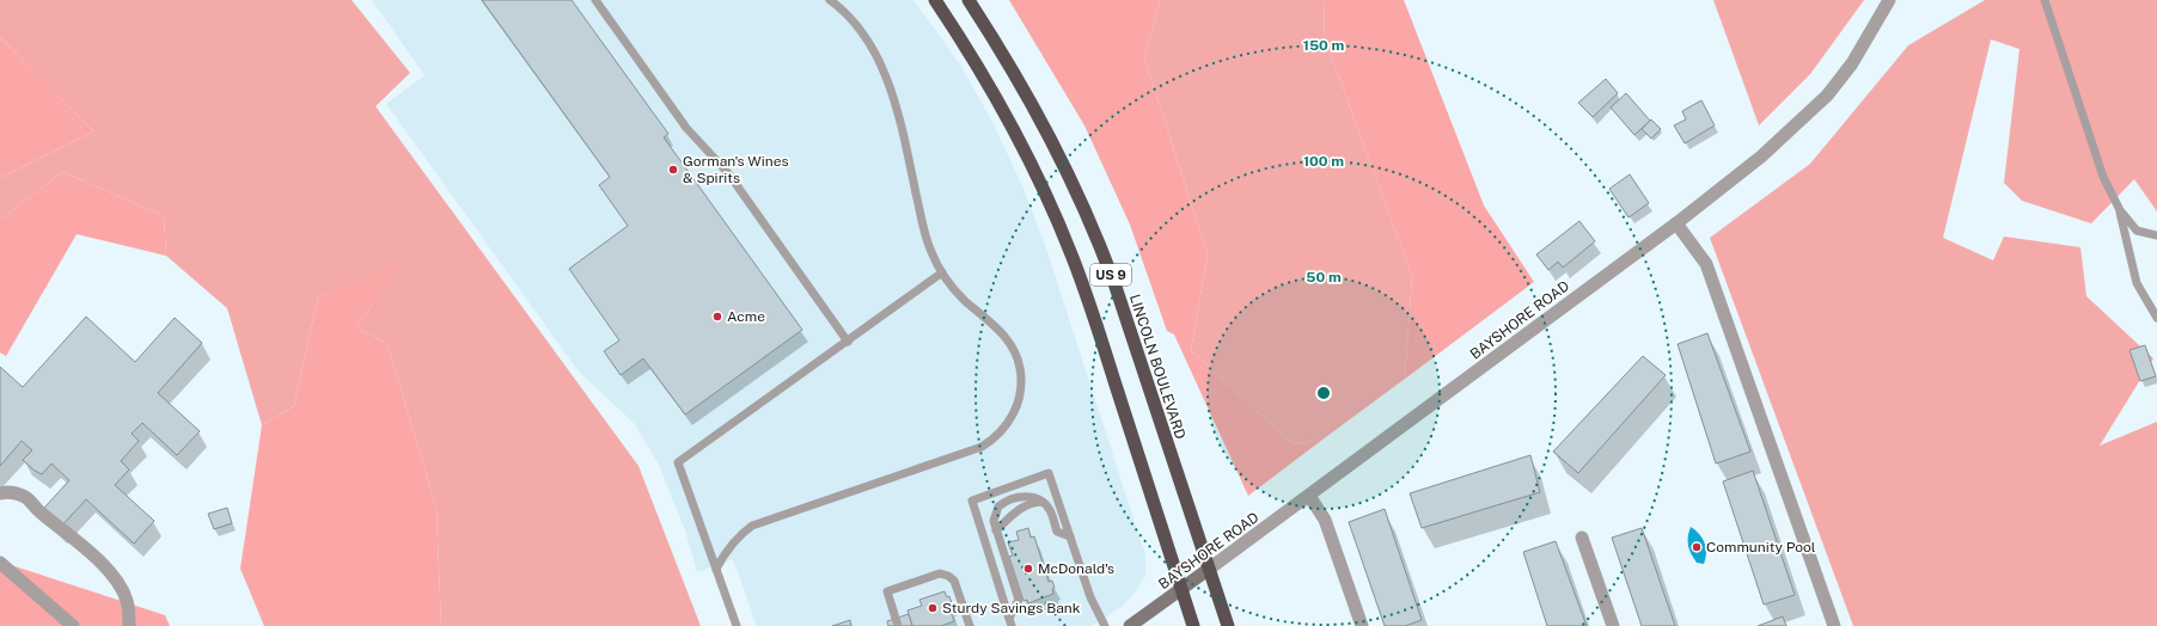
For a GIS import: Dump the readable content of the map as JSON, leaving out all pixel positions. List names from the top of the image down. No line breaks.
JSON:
{"streets":{"highway":["US 9","LINCOLN BOULEVARD"],"main road":["BAYSHORE ROAD"]},"crossings":[["US 9","BAYSHORE ROAD"],["BAYSHORE ROAD","LINCOLN BOULEVARD"]],"places":["Gorman's Wines & Spirits","Acme","Community Pool","McDonald's","Sturdy Savings Bank"],"rings":["150 m","100 m","50 m"]}
